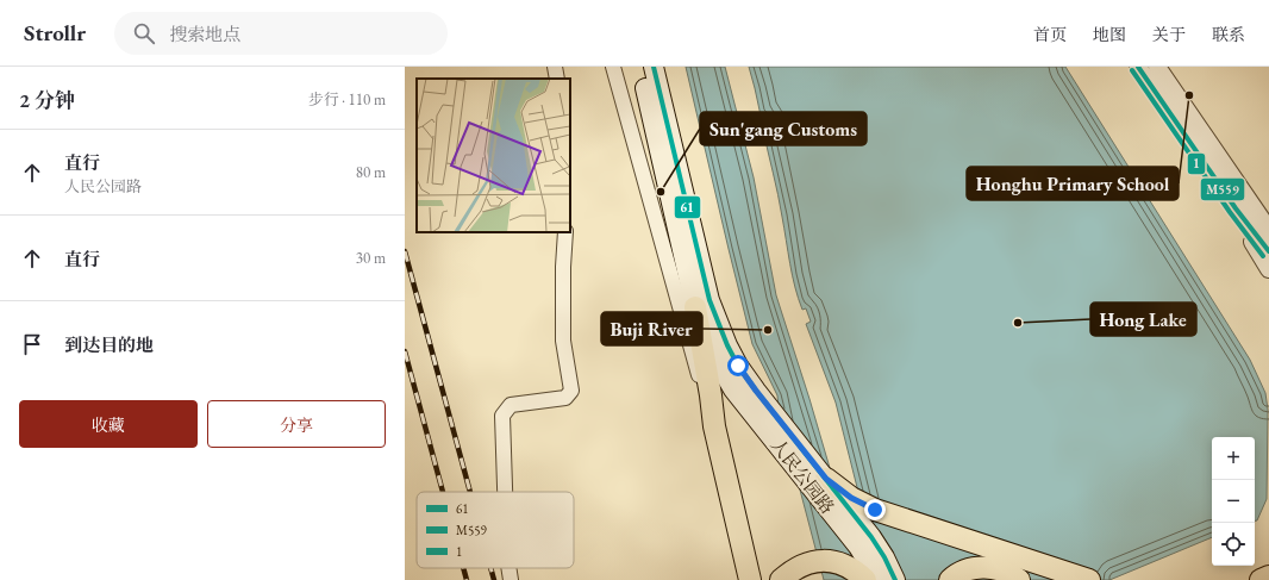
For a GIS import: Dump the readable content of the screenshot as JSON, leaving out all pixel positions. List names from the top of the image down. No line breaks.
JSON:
{"streets":{"main road":["人民公园路"]},"places":["Honghu Primary School","Sun'gang Customs","Hong Lake","Buji River"],"lines":["transit line 61","transit line M559","transit line 1"],"legend":["61","M559","1"],"page":{"header":"Strollr","search":"搜索地点","nav":["首页","地图","关于","联系"],"heading":["2 分钟","步行 · 110 m"],"list":[["直行","人民公园路","80 m"],["直行","30 m"],"到达目的地"],"buttons":["收藏","分享"],"map_buttons":["+","−"]}}
